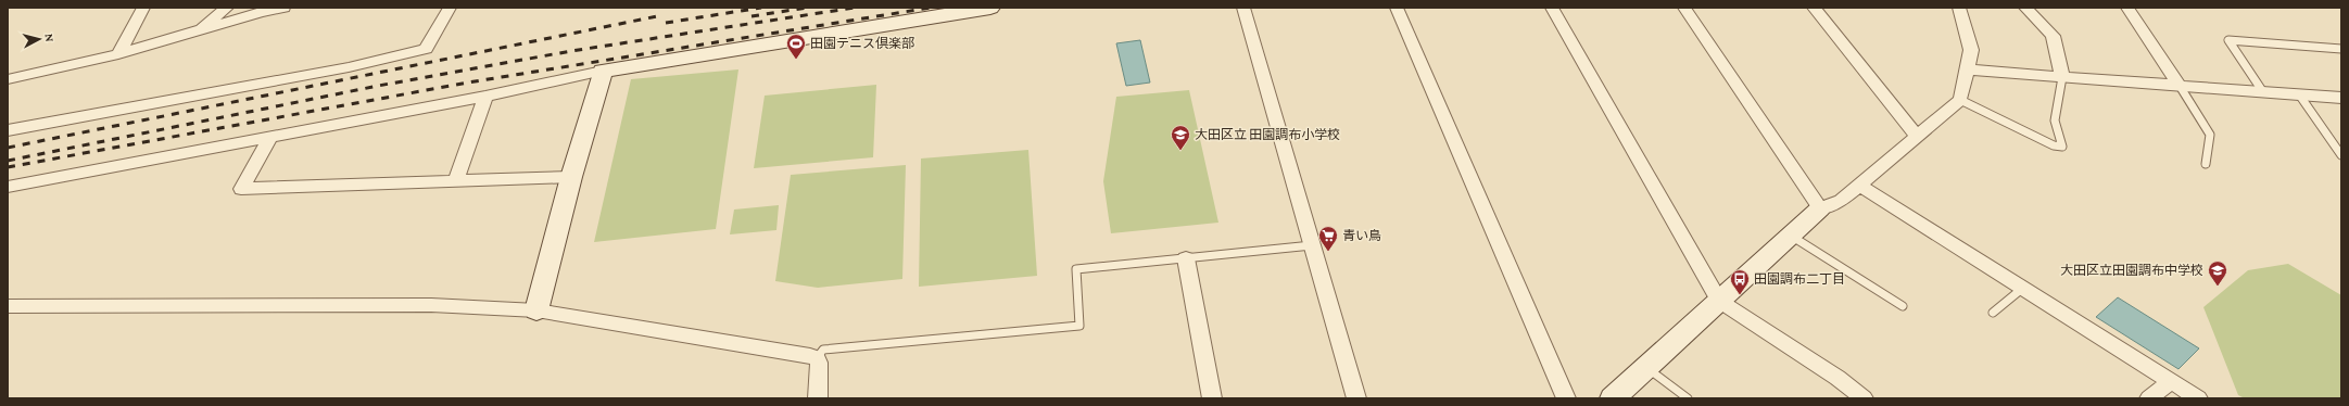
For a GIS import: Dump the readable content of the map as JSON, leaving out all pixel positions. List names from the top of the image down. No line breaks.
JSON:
{"places":{"sports":["田園テニス倶楽部"],"school or university":["大田区立 田園調布小学校","大田区立田園調布中学校"],"supermarket":["青い鳥"],"bus stop":["田園調布二丁目"]},"north":"right"}
